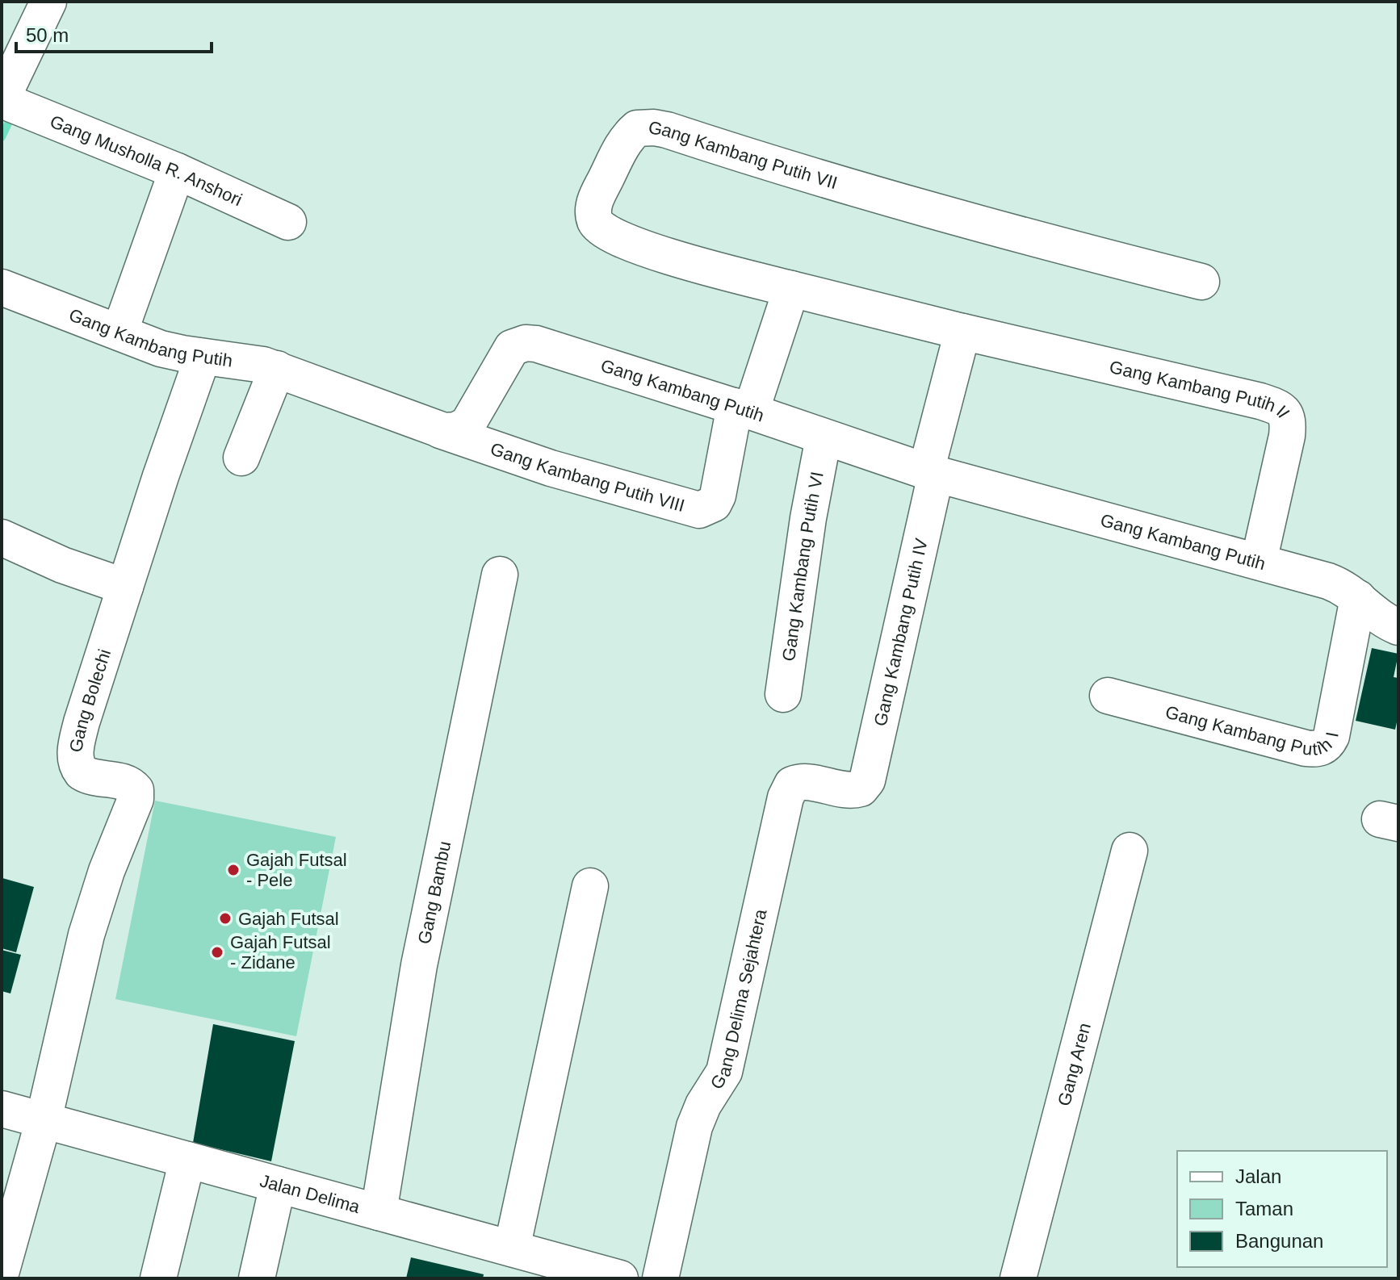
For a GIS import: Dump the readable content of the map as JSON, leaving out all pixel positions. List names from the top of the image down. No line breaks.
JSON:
{"streets":{"street":["Gang Kambang Putih VII","Gang Musholla R. Anshori","Gang Kambang Putih","Gang Kambang Putih II","Gang Kambang Putih VIII","Gang Kambang Putih VI","Gang Kambang Putih IV","Gang Bolechi","Gang Kambang Putih I","Gang Bambu","Gang Delima Sejahtera","Gang Aren","Jalan Delima"]},"crossings":[["Gang Kambang Putih","Gang Kambang Putih II"],["Gang Kambang Putih","Gang Kambang Putih VIII"],["Gang Kambang Putih","Gang Kambang Putih VI"],["Gang Kambang Putih","Gang Kambang Putih IV"],["Gang Kambang Putih","Gang Bolechi"],["Gang Kambang Putih","Gang Kambang Putih I"],["Gang Kambang Putih II","Gang Kambang Putih IV"],["Gang Kambang Putih IV","Gang Delima Sejahtera"],["Gang Bolechi","Jalan Delima"],["Gang Bambu","Jalan Delima"]],"places":["Gajah Futsal - Pele","Gajah Futsal","Gajah Futsal - Zidane"],"legend":["Jalan","Taman","Bangunan"],"scale_bar":"50 m"}
